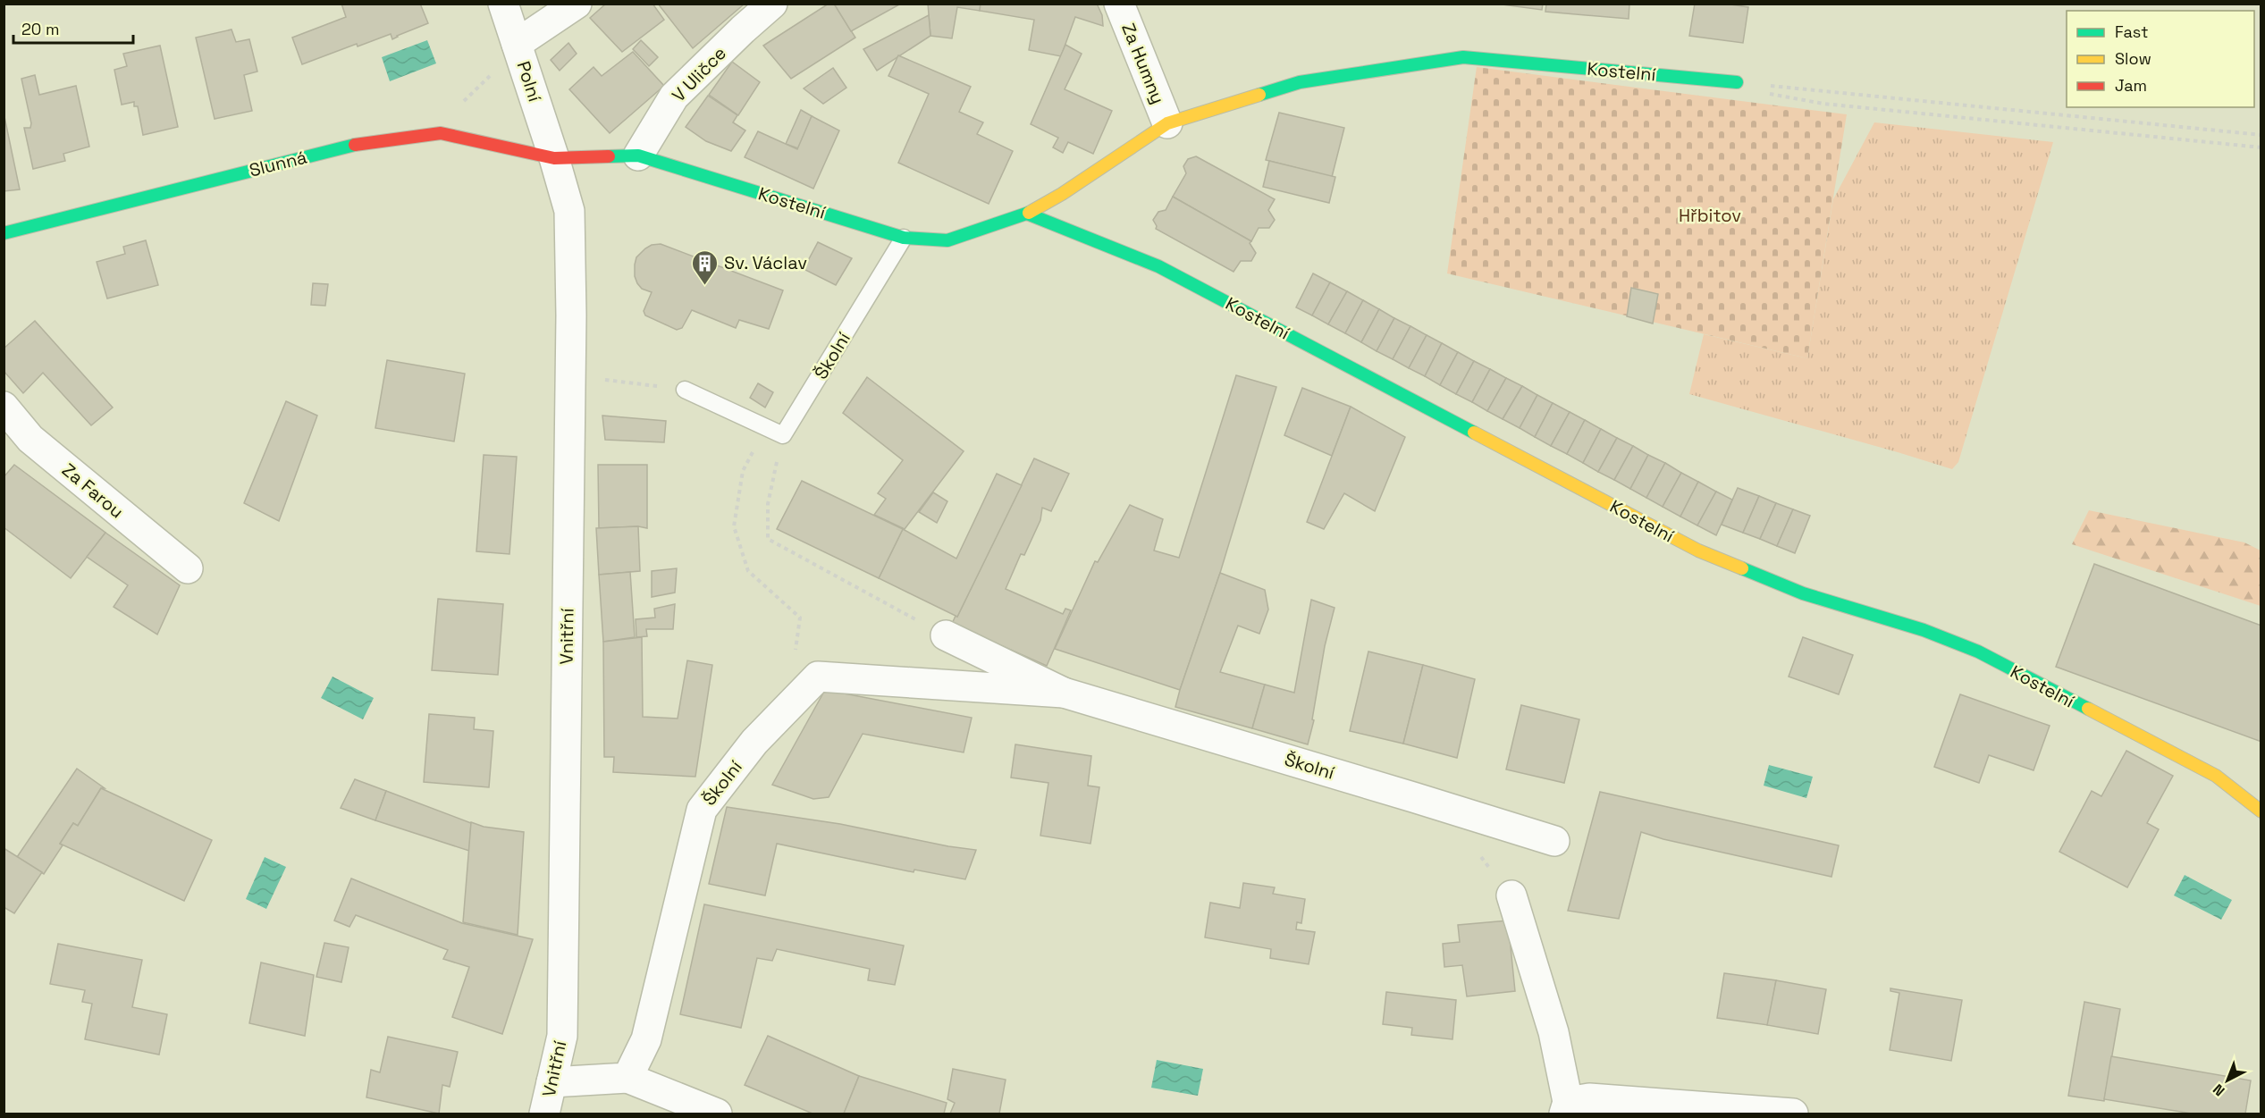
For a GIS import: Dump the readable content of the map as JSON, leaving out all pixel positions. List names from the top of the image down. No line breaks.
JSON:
{"streets":{"street":["Za Humny","Kostelní","V Uličce","Polní","Slunná","Školní","Za Farou","Vnitřní"]},"crossings":[["Za Humny","Kostelní"],["Kostelní","V Uličce"],["Kostelní","Polní"],["Kostelní","Slunná"],["Kostelní","Školní"],["Kostelní","Vnitřní"],["Polní","Slunná"],["Polní","Vnitřní"],["Slunná","Vnitřní"]],"parks":["Hřbitov"],"places":{"building":["Sv. Václav"]},"legend":["Fast","Slow","Jam"],"scale_bar":"20 m","north":"bottom left"}
